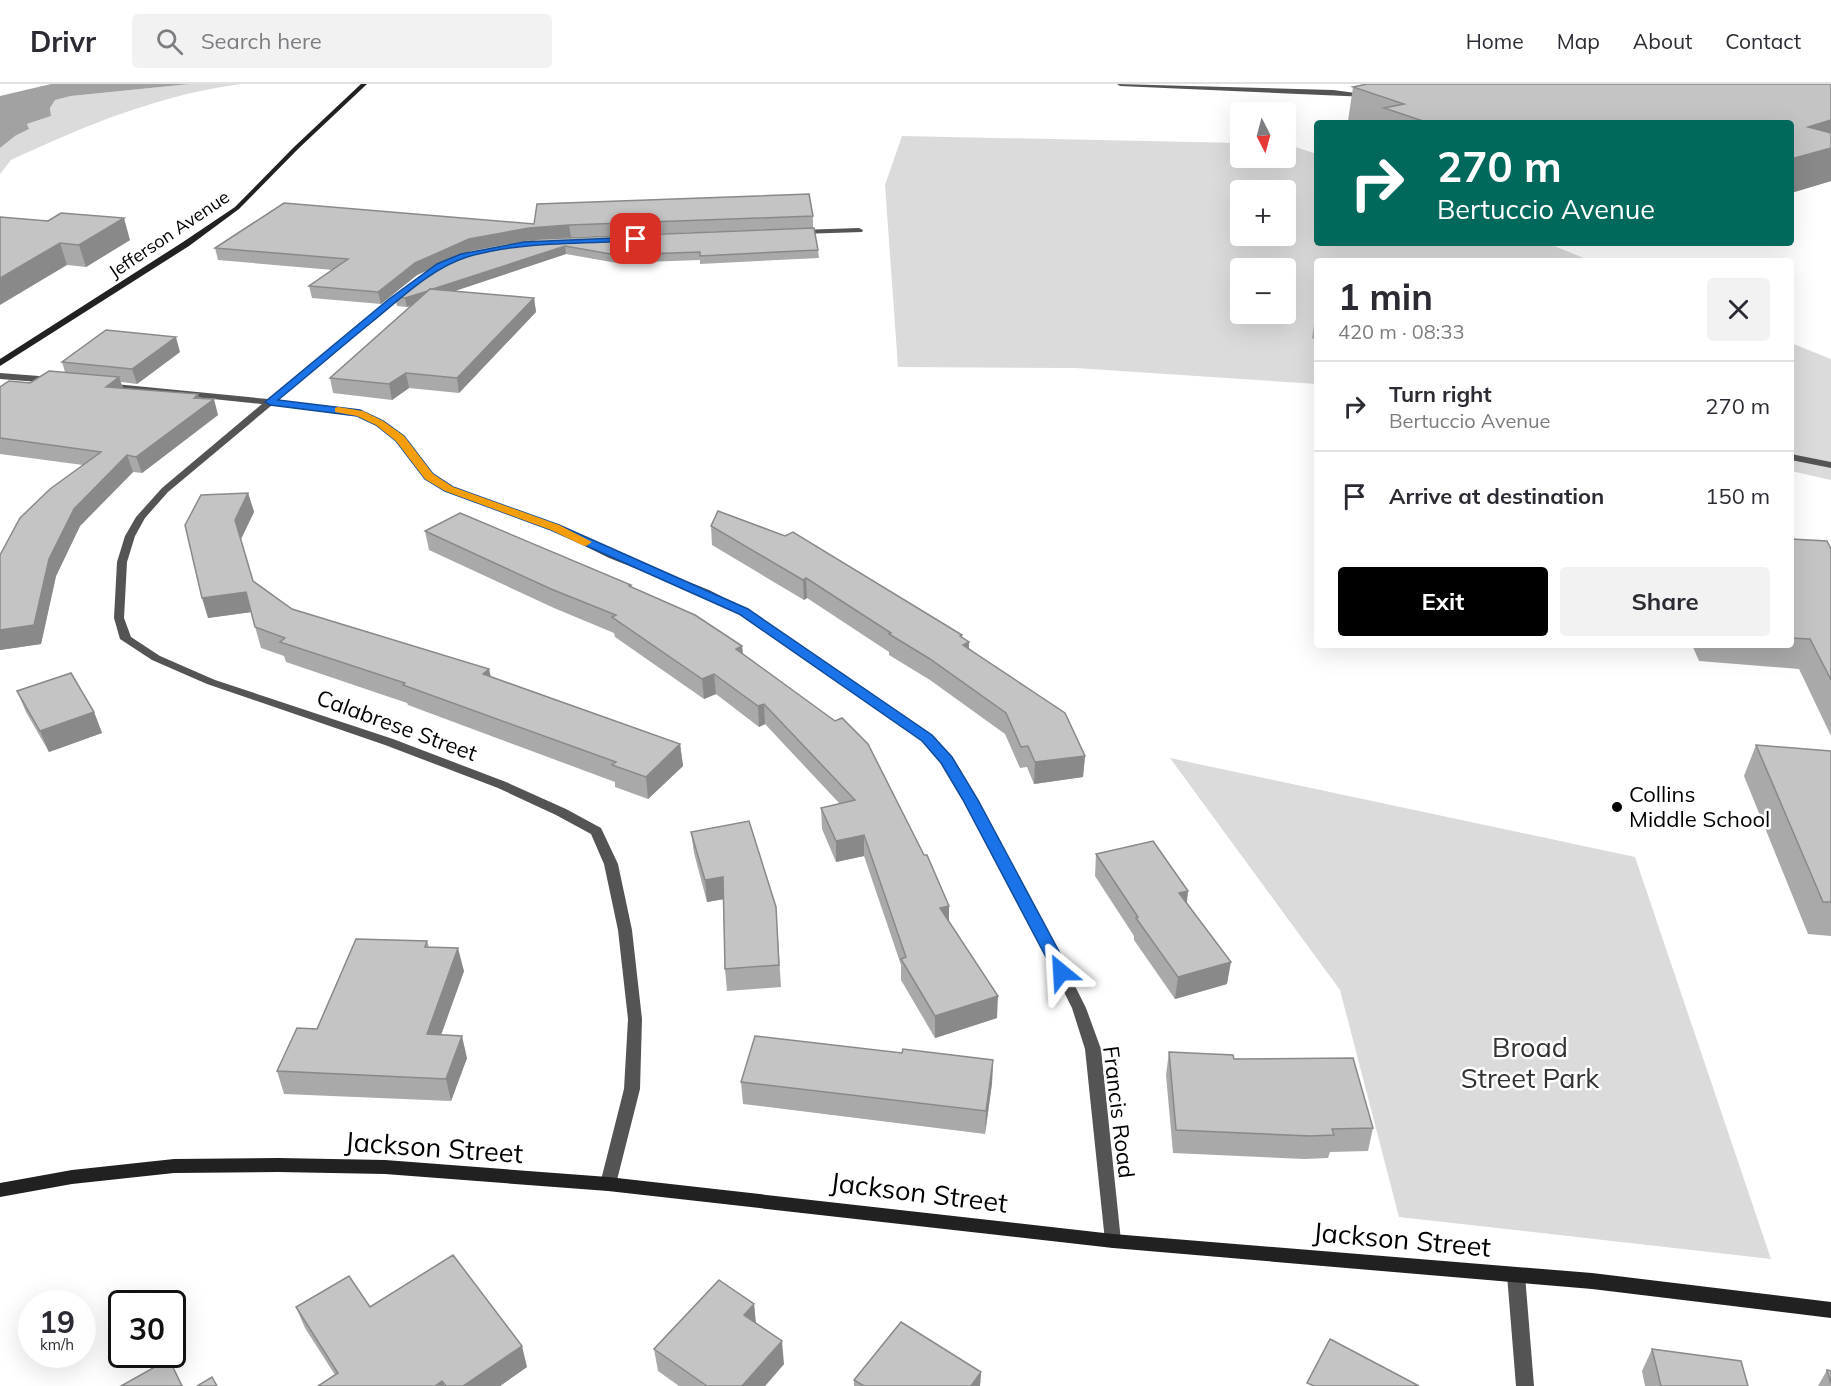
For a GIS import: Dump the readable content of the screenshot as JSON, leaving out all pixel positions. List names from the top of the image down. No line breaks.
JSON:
{"streets":{"main road":["Jefferson Avenue","Jackson Street"],"street":["Calabrese Street","Francis Road"]},"crossings":[["Calabrese Street","Francis Road"],["Calabrese Street","Jackson Street"],["Francis Road","Jackson Street"]],"parks":["Broad Street Park"],"places":["Collins Middle School"],"north":"bottom","page":{"header":"Drivr","search":"Search here","nav":["Home","Map","About","Contact"],"map_buttons":["+","−"],"turn":["270 m","Bertuccio Avenue"],"heading":["1 min","420 m · 08:33"],"list":[{"name":"Turn right","note":"Bertuccio Avenue","value":"270 m"},{"name":"Arrive at destination","value":"150 m"}],"buttons":["Exit","Share"],"speed":"19 km/h","limit":"30"}}
